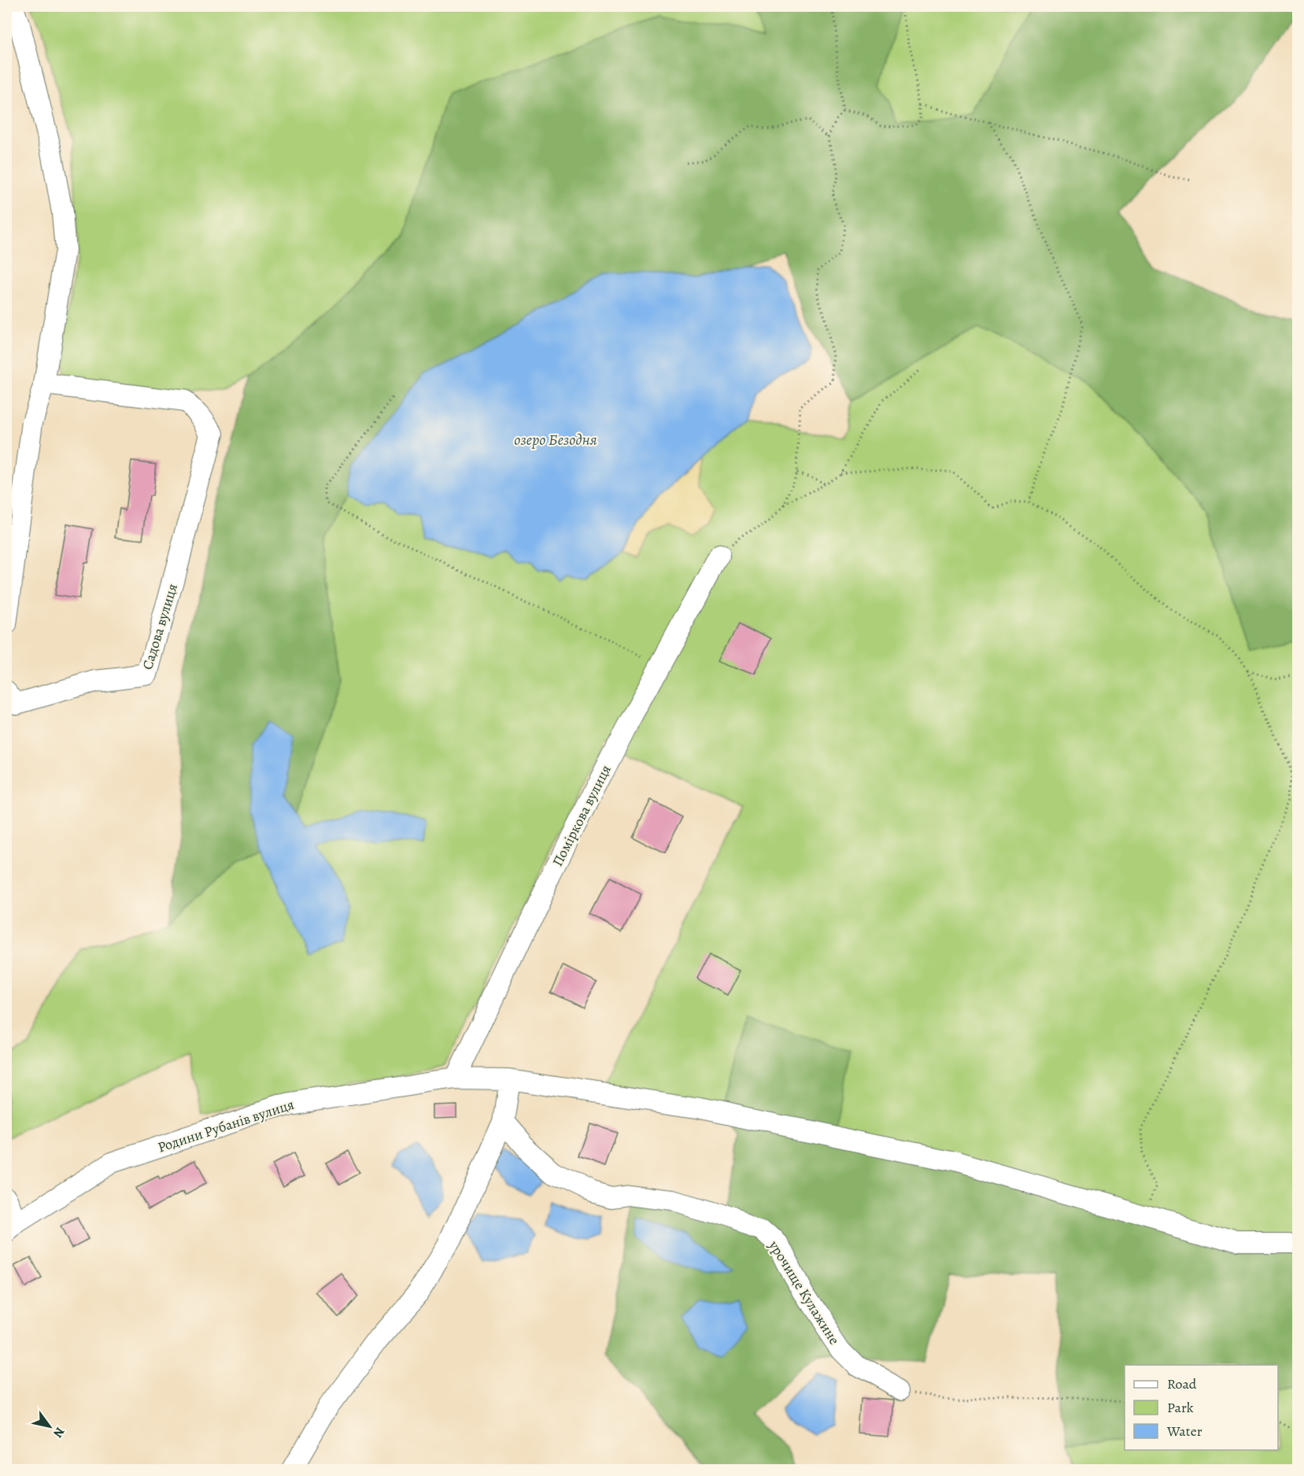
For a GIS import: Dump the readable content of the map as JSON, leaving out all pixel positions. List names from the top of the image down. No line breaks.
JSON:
{"streets":{"street":["Садова вулиця","Поміркова вулиця","Родини Рубанів вулиця","урочище Кулажине"]},"crossings":[["Поміркова вулиця","Родини Рубанів вулиця"]],"water":["озеро Безодня"],"legend":["Road","Park","Water"],"north":"bottom right"}
